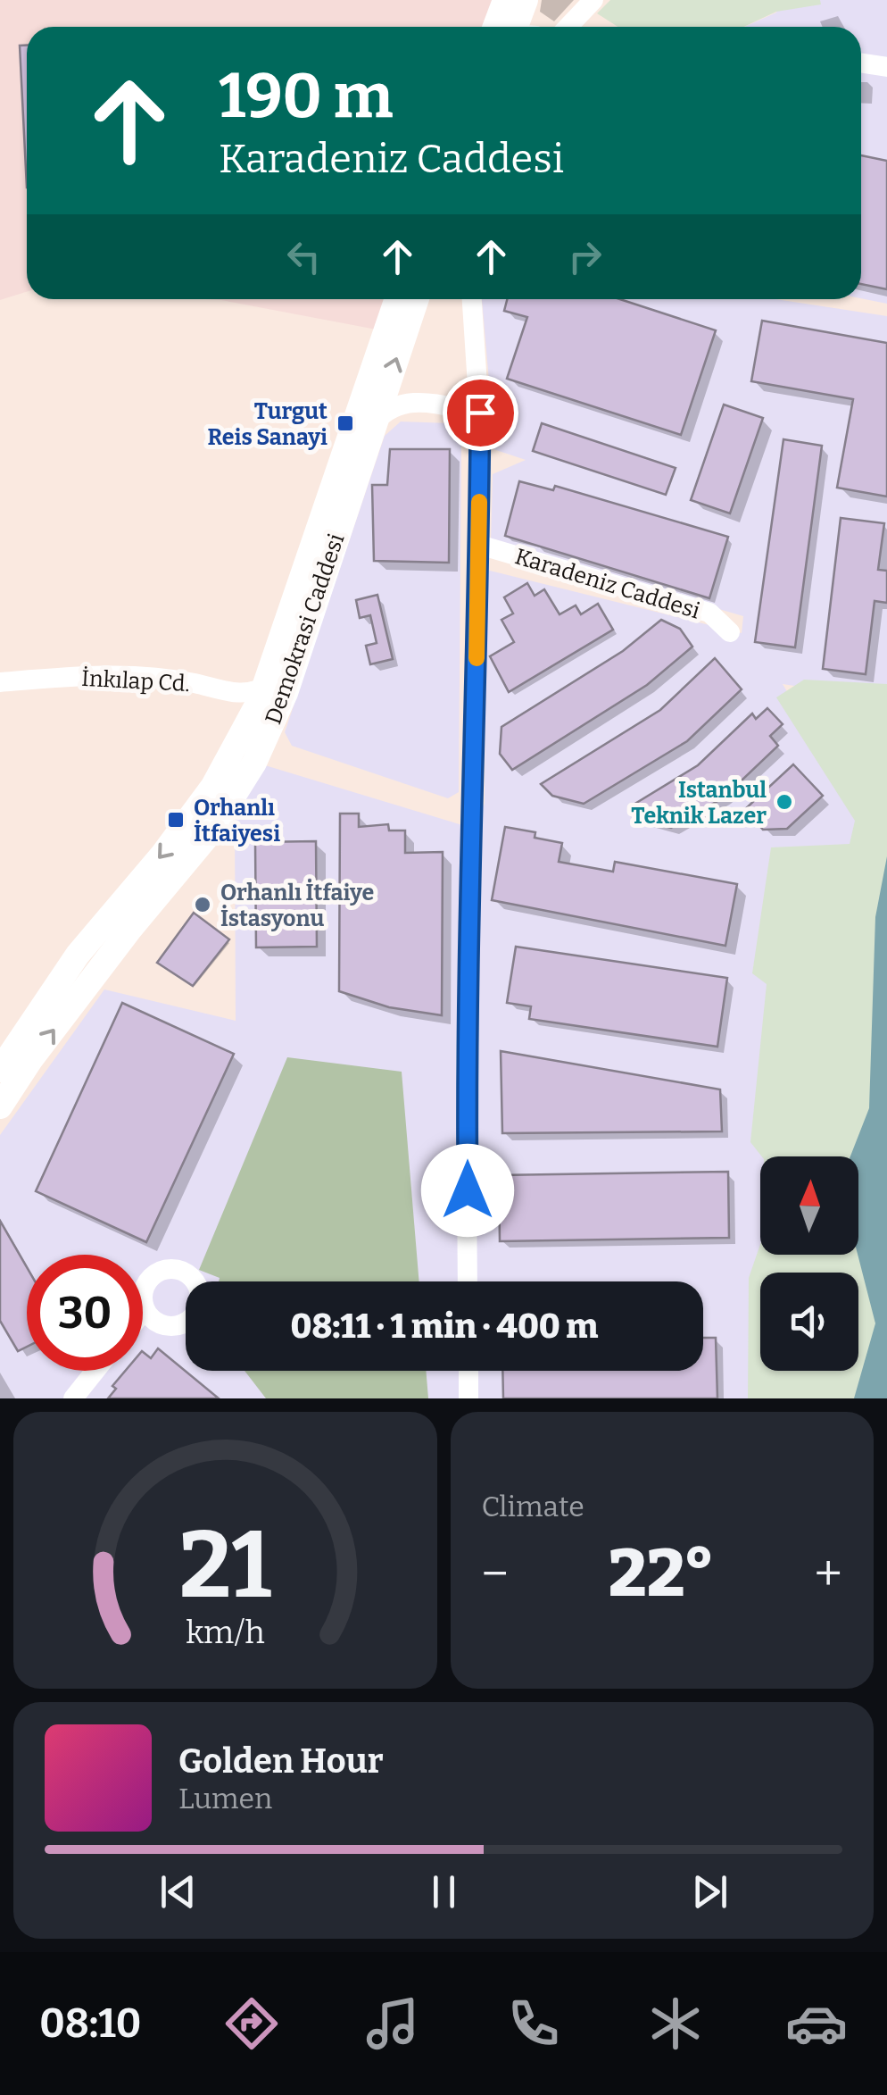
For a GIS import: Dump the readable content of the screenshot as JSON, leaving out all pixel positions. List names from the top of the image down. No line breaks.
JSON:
{"streets":{"main road":["Demokrasi Caddesi"],"street":["Karadeniz Caddesi","İnkılap Cd."]},"crossings":[["Demokrasi Caddesi","İnkılap Cd."]],"places":{"transit":["Turgut Reis Sanayi","Orhanlı İtfaiyesi"],"other":["Istanbul Teknik Lazer","Orhanlı İtfaiye İstasyonu"]},"north":"top","page":{"turn":["190 m","Karadeniz Caddesi"],"limit":"30","trip":"08:11 · 1 min · 400 m","tile":"Climate","heat":["−","22°","+"],"song":["Golden Hour","Lumen"],"tabs":"08:10","gauge":["21","km/h"]}}
